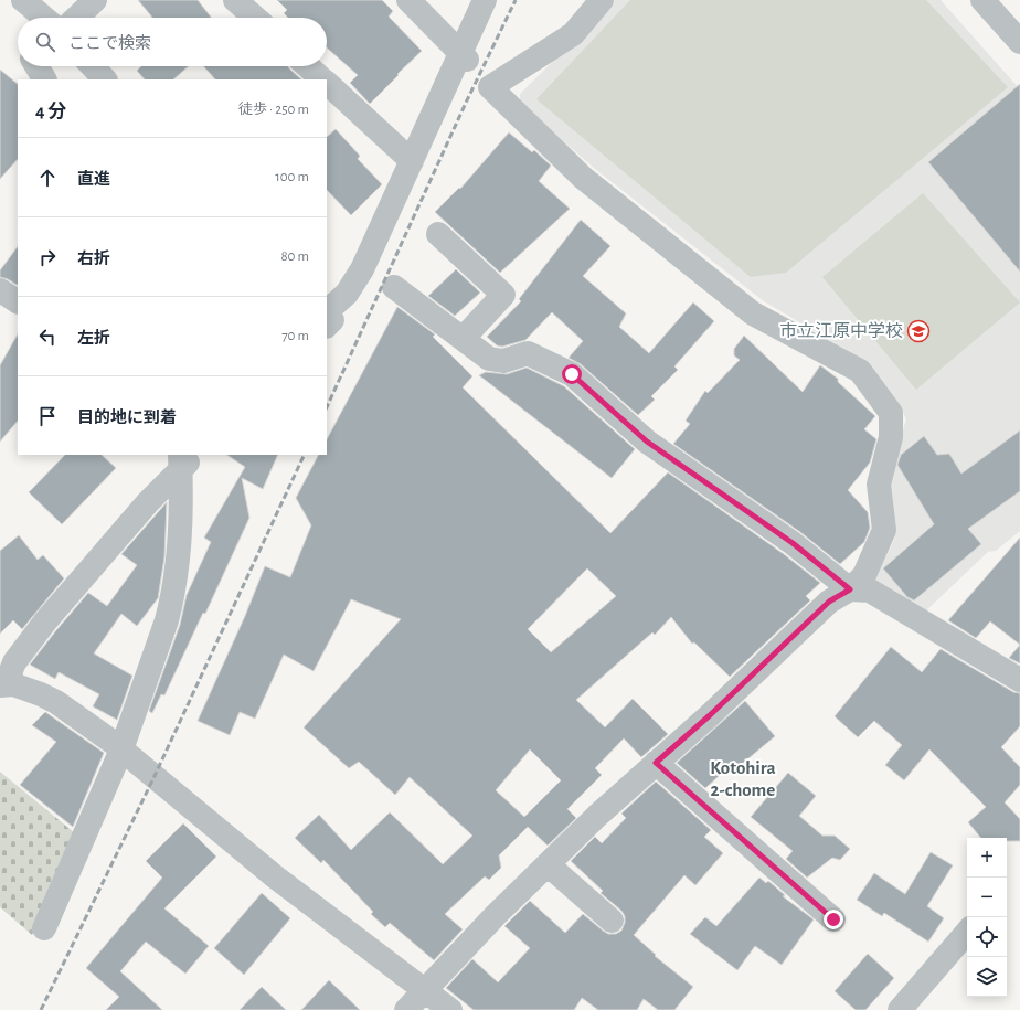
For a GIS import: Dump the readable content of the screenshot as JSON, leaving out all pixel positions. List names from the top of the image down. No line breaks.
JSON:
{"districts":["Kotohira 2-chome"],"places":{"school or university":["市立江原中学校"]},"page":{"search":"ここで検索","heading":["4 分","徒歩 · 250 m"],"list":[["直進","100 m"],["右折","80 m"],["左折","70 m"],"目的地に到着"],"map_buttons":["+","−"]}}
